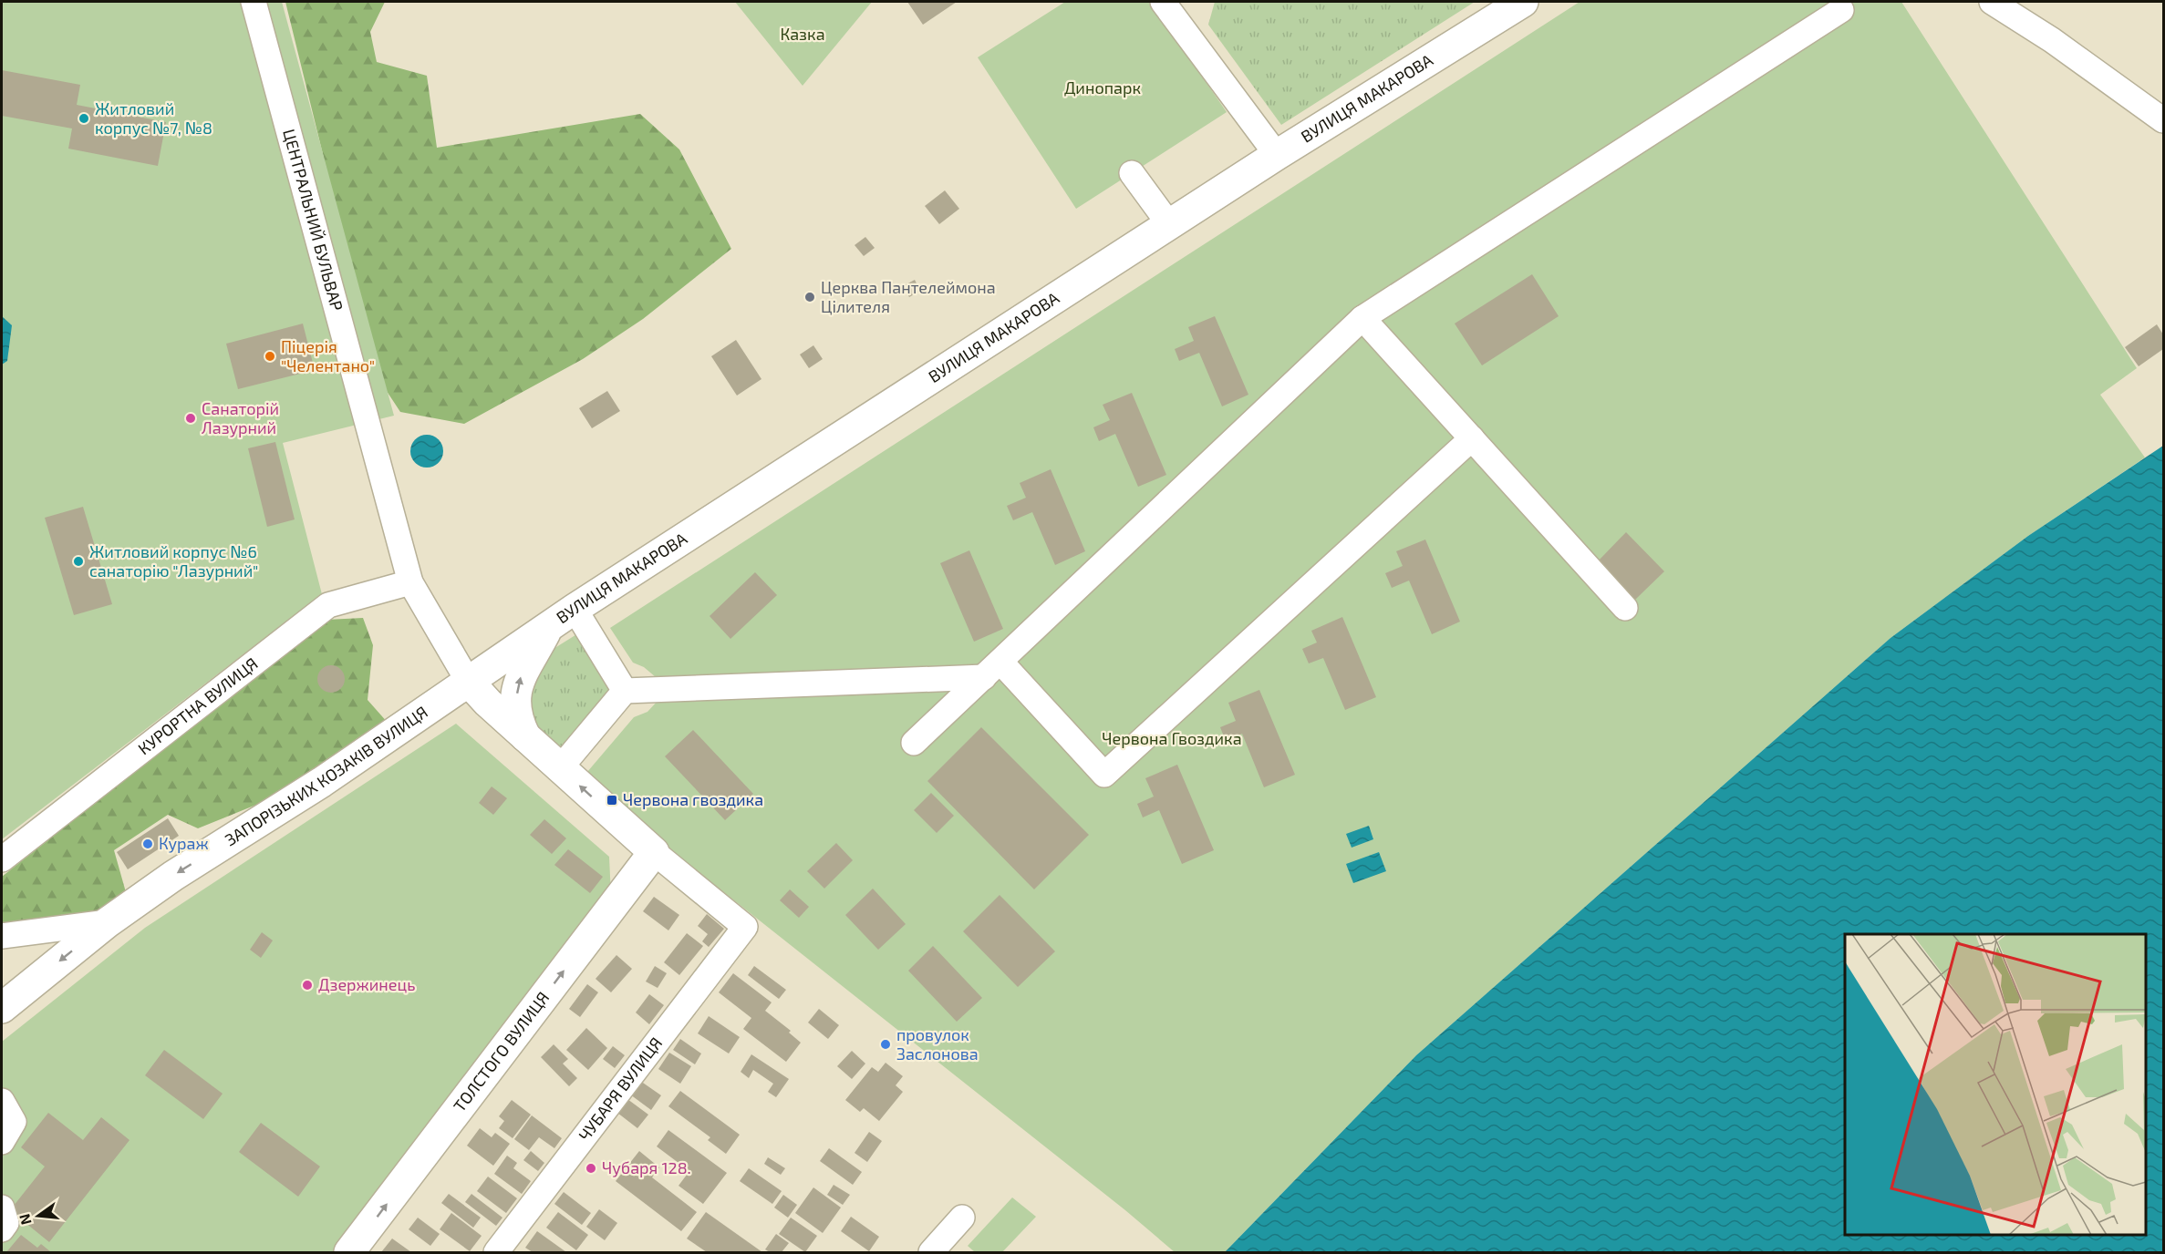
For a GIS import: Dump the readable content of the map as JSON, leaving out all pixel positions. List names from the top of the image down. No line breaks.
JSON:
{"streets":{"main road":["ВУЛИЦЯ МАКАРОВА","ЗАПОРІЗЬКИХ КОЗАКІВ ВУЛИЦЯ","ТОЛСТОГО ВУЛИЦЯ"],"street":["ЦЕНТРАЛЬНИЙ БУЛЬВАР","КУРОРТНА ВУЛИЦЯ","ЧУБАРЯ ВУЛИЦЯ"]},"crossings":[["ВУЛИЦЯ МАКАРОВА","ЦЕНТРАЛЬНИЙ БУЛЬВАР"],["ВУЛИЦЯ МАКАРОВА","ЗАПОРІЗЬКИХ КОЗАКІВ ВУЛИЦЯ"],["ЦЕНТРАЛЬНИЙ БУЛЬВАР","КУРОРТНА ВУЛИЦЯ"],["ЦЕНТРАЛЬНИЙ БУЛЬВАР","ЗАПОРІЗЬКИХ КОЗАКІВ ВУЛИЦЯ"],["ТОЛСТОГО ВУЛИЦЯ","ЧУБАРЯ ВУЛИЦЯ"]],"one_way":["ЗАПОРІЗЬКИХ КОЗАКІВ ВУЛИЦЯ","ТОЛСТОГО ВУЛИЦЯ"],"parks":["Казка","Динопарк","Червона Гвоздика"],"places":{"other":["Житловий корпус №7, №8","Церква Пантелеймона Цілителя","Піцерія \"Челентано\"","Санаторій Лазурний","Житловий корпус №6 санаторію \"Лазурний\"","Кураж","Дзержинець","провулок Заслонова","Чубаря 128."],"transit":["Червона гвоздика"]},"north":"left"}
